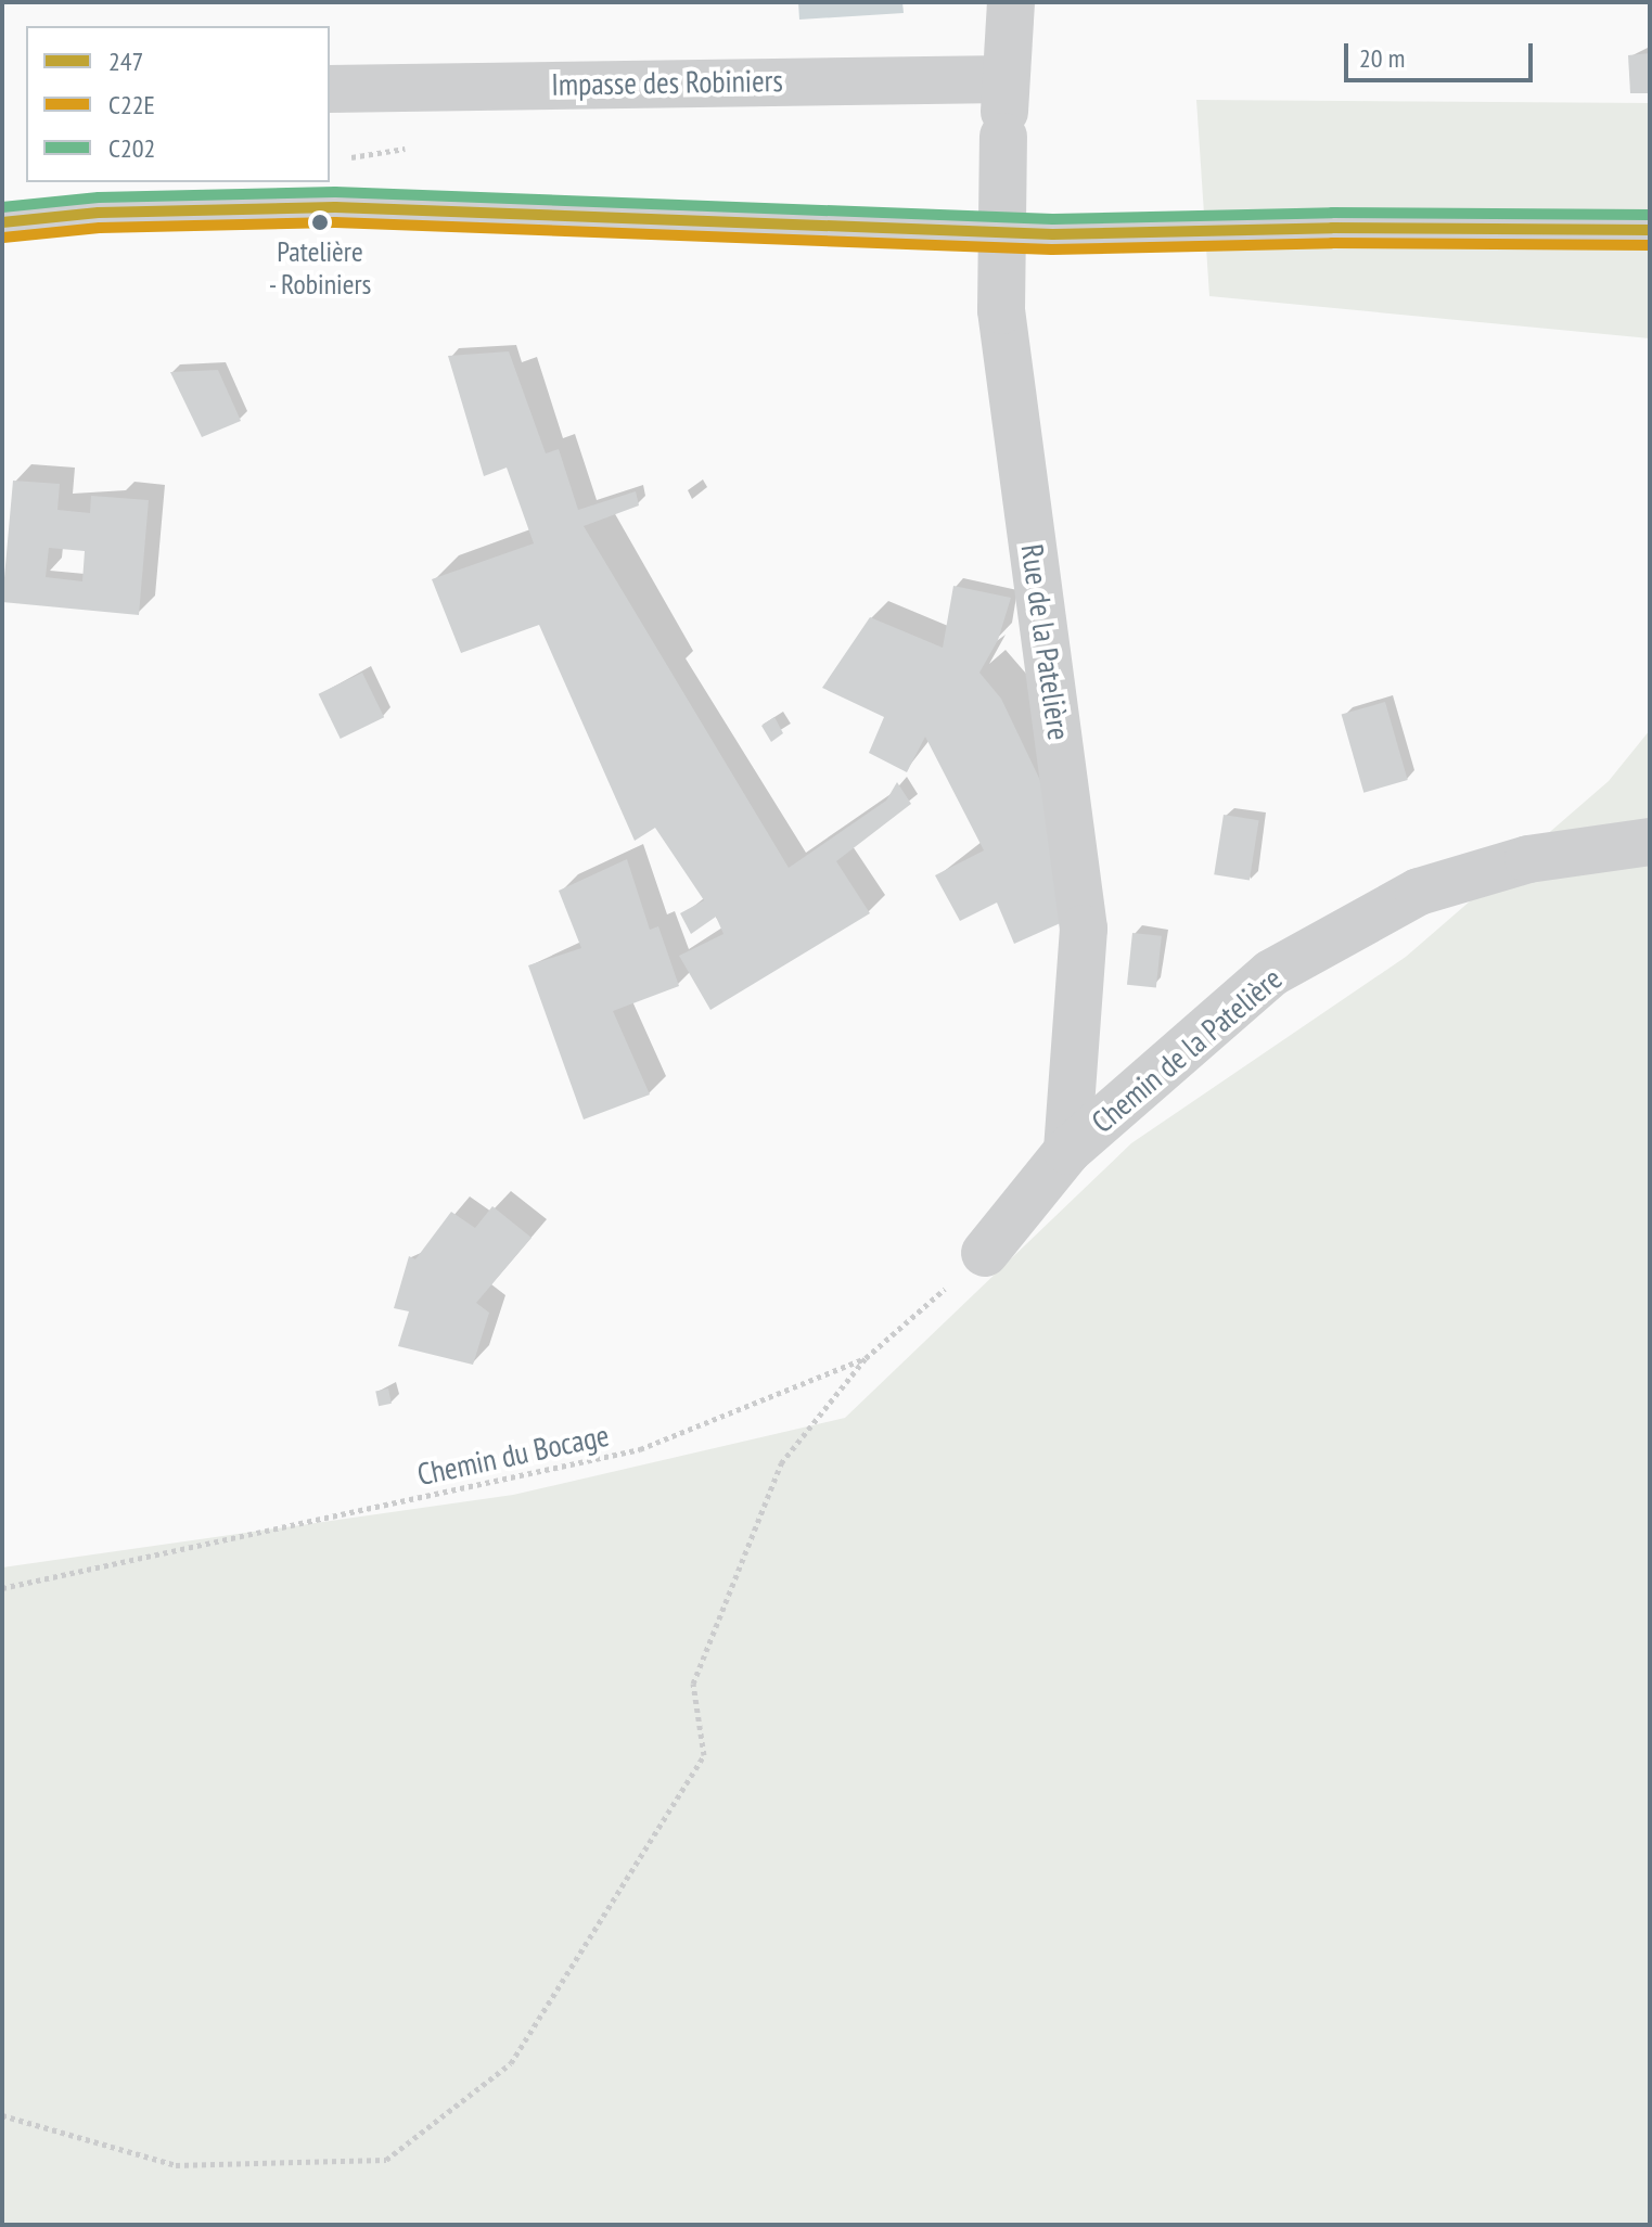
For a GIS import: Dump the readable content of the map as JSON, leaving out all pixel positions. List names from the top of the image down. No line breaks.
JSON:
{"streets":{"street":["Impasse des Robiniers","Rue de la Patelière","Chemin de la Patelière"],"path":["Chemin du Bocage"]},"crossings":[["Impasse des Robiniers","Rue de la Patelière"],["Rue de la Patelière","Chemin de la Patelière"]],"places":["Patelière - Robiniers"],"lines":["transit line C202","transit line 247","transit line C22E"],"legend":["247","C22E","C202"],"scale_bar":"20 m"}
